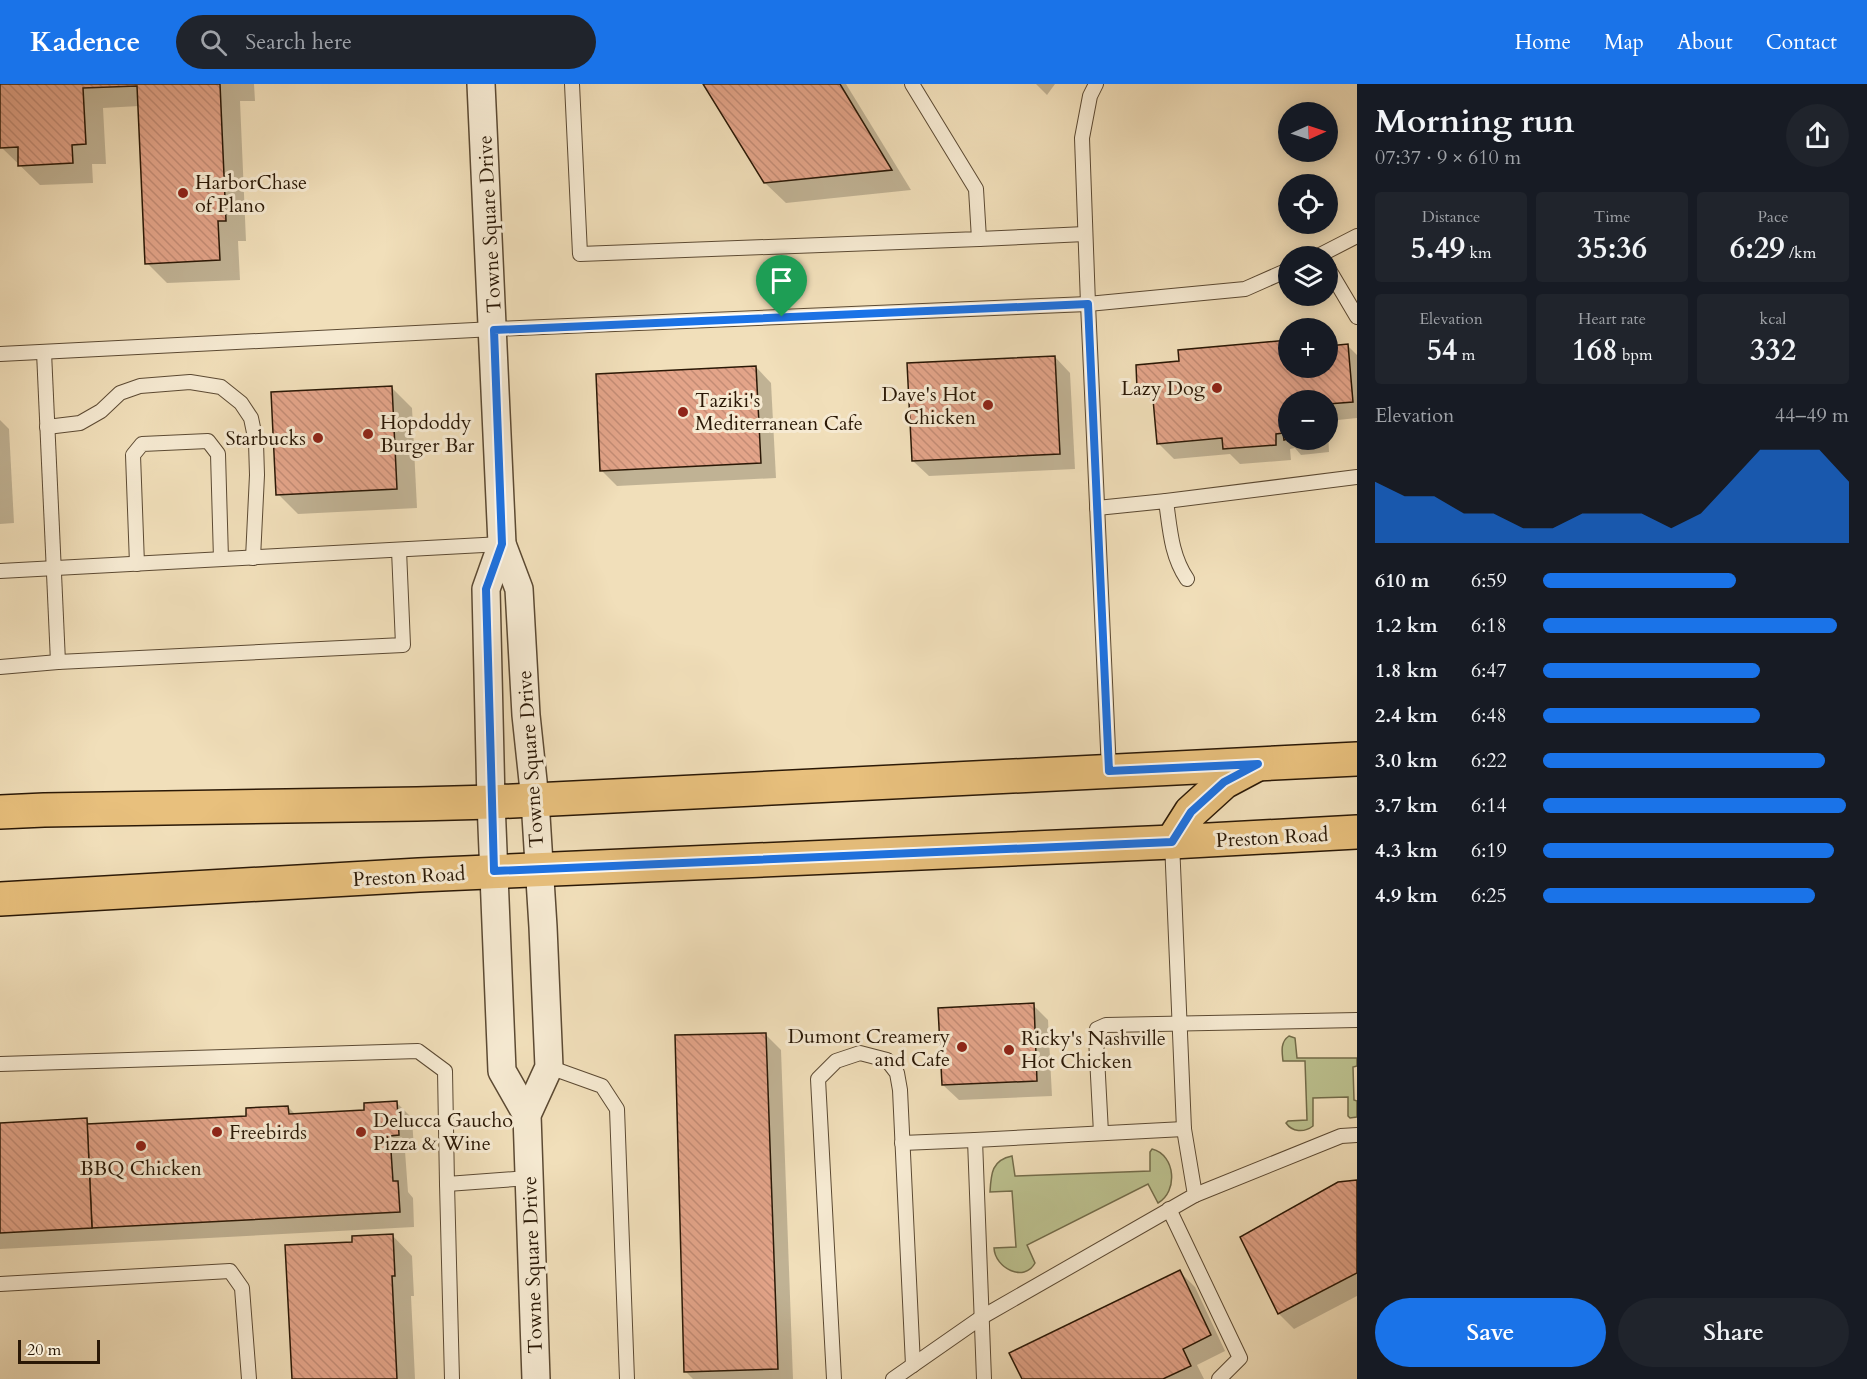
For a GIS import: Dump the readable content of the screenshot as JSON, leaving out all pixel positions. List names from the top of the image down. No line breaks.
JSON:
{"streets":{"main road":["Preston Road"],"street":["Towne Square Drive"]},"crossings":[["Towne Square Drive","Preston Road"]],"places":["HarborChase of Plano","Lazy Dog","Dave's Hot Chicken","Taziki's Mediterranean Cafe","Hopdoddy Burger Bar","Starbucks","Dumont Creamery and Cafe","Ricky's Nashville Hot Chicken","Freebirds","Delucca Gaucho Pizza & Wine","BBQ Chicken"],"scale_bar":"20 m","north":"right","page":{"header":"Kadence","search":"Search here","nav":["Home","Map","About","Contact"],"heading":["Morning run","07:37 · 9 × 610 m"],"map_buttons":["+","−"],"stats":[["Distance","5.49 km"],["Time","35:36"],["Pace","6:29 /km"],["Elevation","54 m"],["Heart rate","168 bpm"],["kcal","332"]],"chart":["Elevation","44–49 m"],"list":[{"name":"610 m","note":"6:59"},{"name":"1.2 km","note":"6:18"},{"name":"1.8 km","note":"6:47"},{"name":"2.4 km","note":"6:48"},{"name":"3.0 km","note":"6:22"},{"name":"3.7 km","note":"6:14"},{"name":"4.3 km","note":"6:19"},{"name":"4.9 km","note":"6:25"}],"buttons":["Save","Share"],"scale":"20 m"}}
